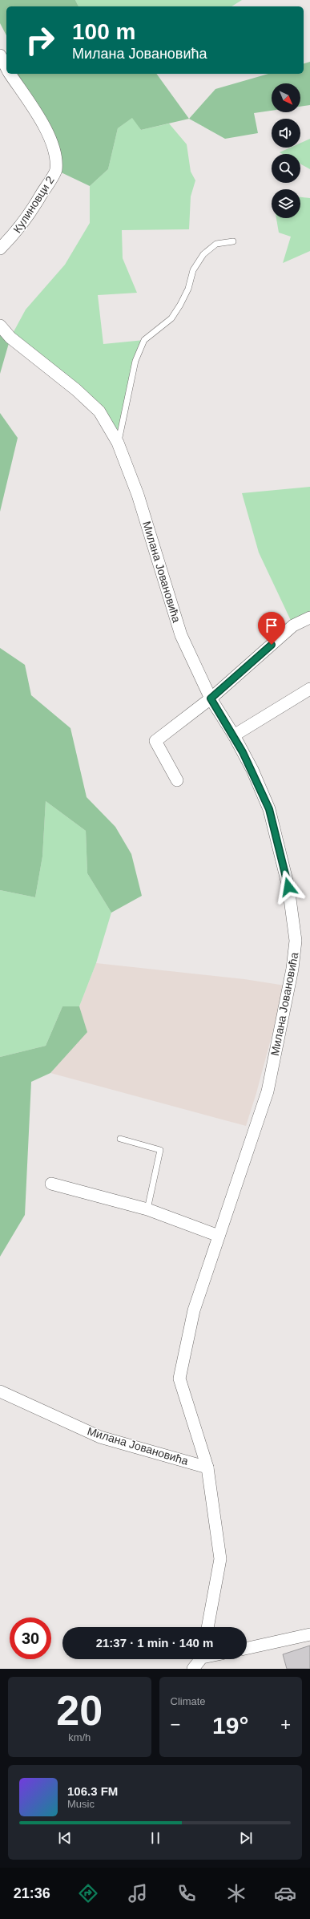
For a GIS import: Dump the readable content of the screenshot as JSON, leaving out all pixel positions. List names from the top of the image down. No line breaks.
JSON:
{"streets":{"street":["Кулиновци 2","Милана Јовановића"]},"north":"bottom right","page":{"turn":["100 m","Милана Јовановића"],"limit":"30","trip":"21:37 · 1 min · 140 m","tile":[["20","km/h"],"Climate"],"heat":["−","19°","+"],"song":["106.3 FM","Music"],"tabs":"21:36"}}
